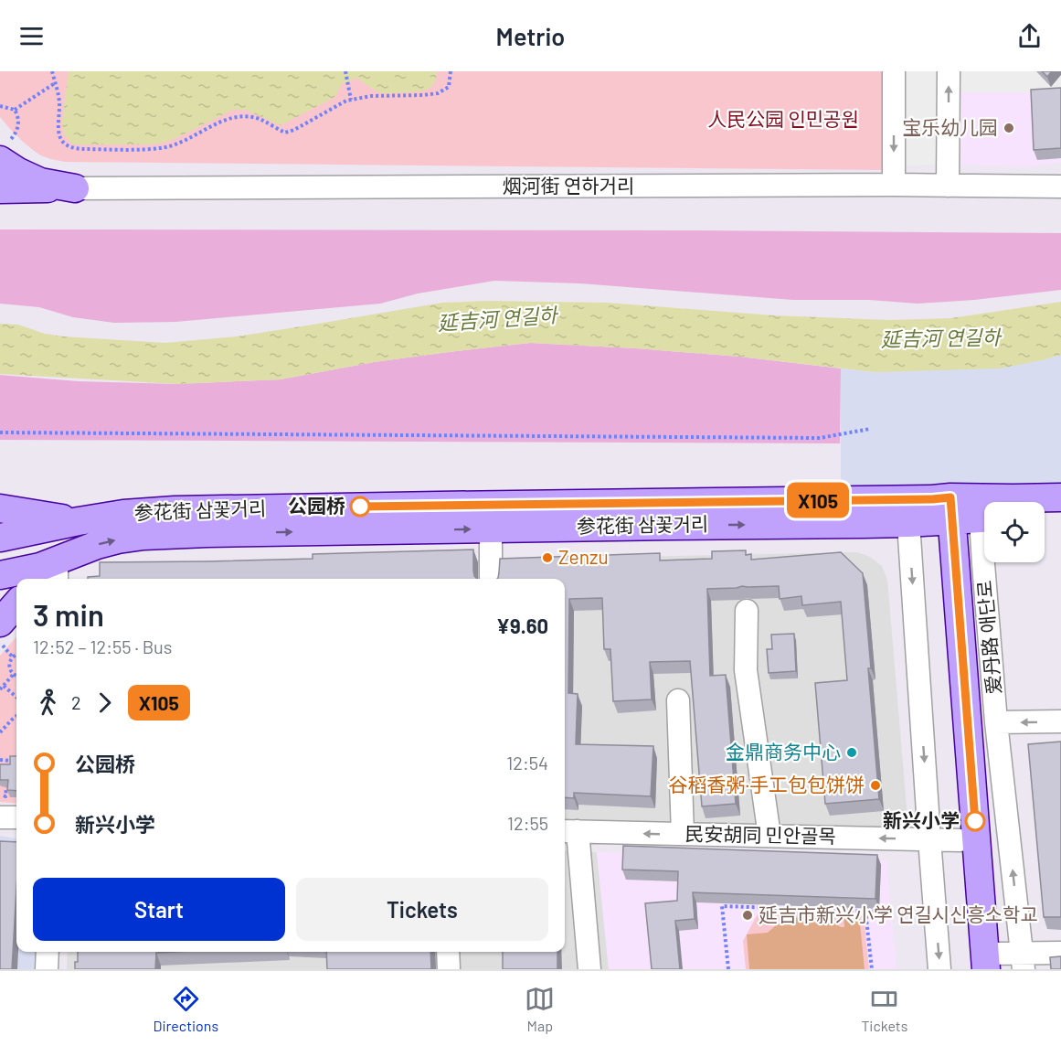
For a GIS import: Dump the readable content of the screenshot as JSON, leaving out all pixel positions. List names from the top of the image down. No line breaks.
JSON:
{"streets":{"main road":["参花街 삼꽃거리","爱丹路 애단로"],"street":["烟河街 연하거리","民安胡同 민안골목"]},"crossings":[["参花街 삼꽃거리","爱丹路 애단로"]],"one_way":["民安胡同 민안골목"],"water":["延吉河 연길하"],"parks":["人民公园 인민공원"],"places":["宝乐幼儿园","公园桥","Zenzu","金鼎商务中心","谷稻香粥·手工包包饼饼","新兴小学","延吉市新兴小学 연길시신흥소학교"],"lines":["bus line X105"],"page":{"header":"Metrio","on_map":"X105","heading":["3 min","12:52 – 12:55 · Bus","¥9.60"],"legs":["2","X105"],"list":[{"name":"公园桥","value":"12:54"},{"name":"新兴小学","value":"12:55"}],"buttons":["Start","Tickets"],"tabs":["Directions","Map","Tickets"]}}
